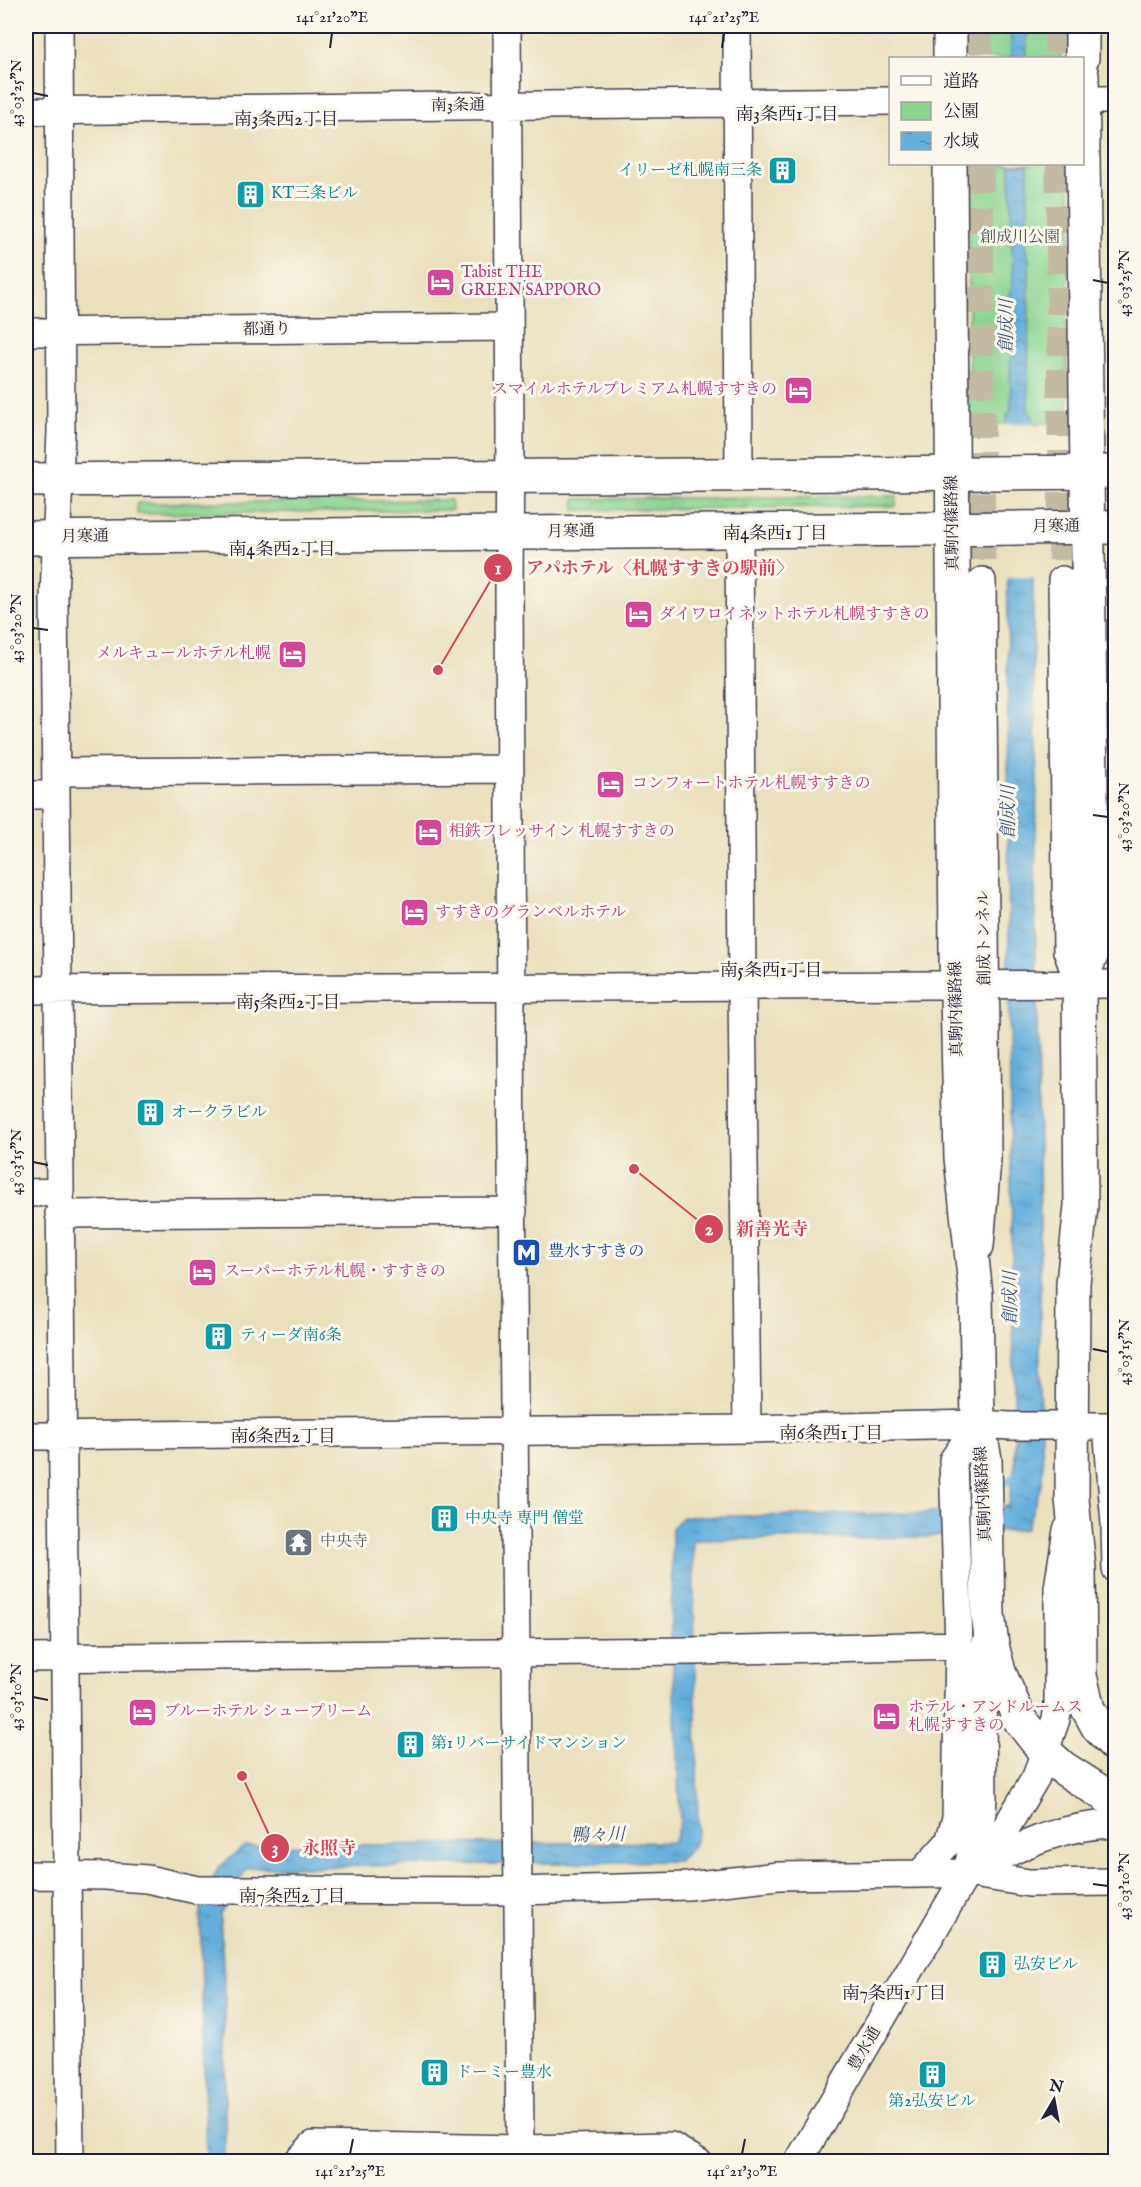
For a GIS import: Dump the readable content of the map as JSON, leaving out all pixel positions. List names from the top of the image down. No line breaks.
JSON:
{"streets":{"main road":["真駒内篠路線","月寒通"],"street":["南3条通","都通り","創成トンネル","豊水通"]},"crossings":[["真駒内篠路線","月寒通"],["真駒内篠路線","創成トンネル"]],"districts":["南3条西1丁目","南3条西2丁目","南4条西1丁目","南4条西2丁目","南5条西1丁目","南5条西2丁目","南6条西1丁目","南6条西2丁目","南7条西2丁目","南7条西1丁目"],"water":["創成川","鴨々川"],"parks":["創成川公園"],"places":{"building":["イリーゼ札幌南三条","KT三条ビル","オークラビル","ティーダ南6条","中央寺 専門 僧堂","第1リバーサイドマンション","弘安ビル","ドーミー豊水","第2弘安ビル"],"hotel":["Tabist THE GREEN SAPPORO","スマイルホテルプレミアム札幌すすきの","ダイワロイネットホテル札幌すすきの","メルキュールホテル札幌","コンフォートホテル札幌すすきの","相鉄フレッサイン 札幌すすきの","すすきのグランベルホテル","スーパーホテル札幌・すすきの","ブルーホテル シュープリーム","ホテル・アンドルームス 札幌すすきの"],"other":["アパホテル〈札幌すすきの駅前〉","新善光寺","永照寺"],"metro station":["豊水すすきの"],"temple":["中央寺"]},"legend":["道路","公園","水域"],"north":"top","coordinates":["141°21'20\"E","141°21'25\"E","43°03'25\"N","43°03'20\"N","43°03'15\"N","43°03'10\"N","141°21'30\"E"]}
